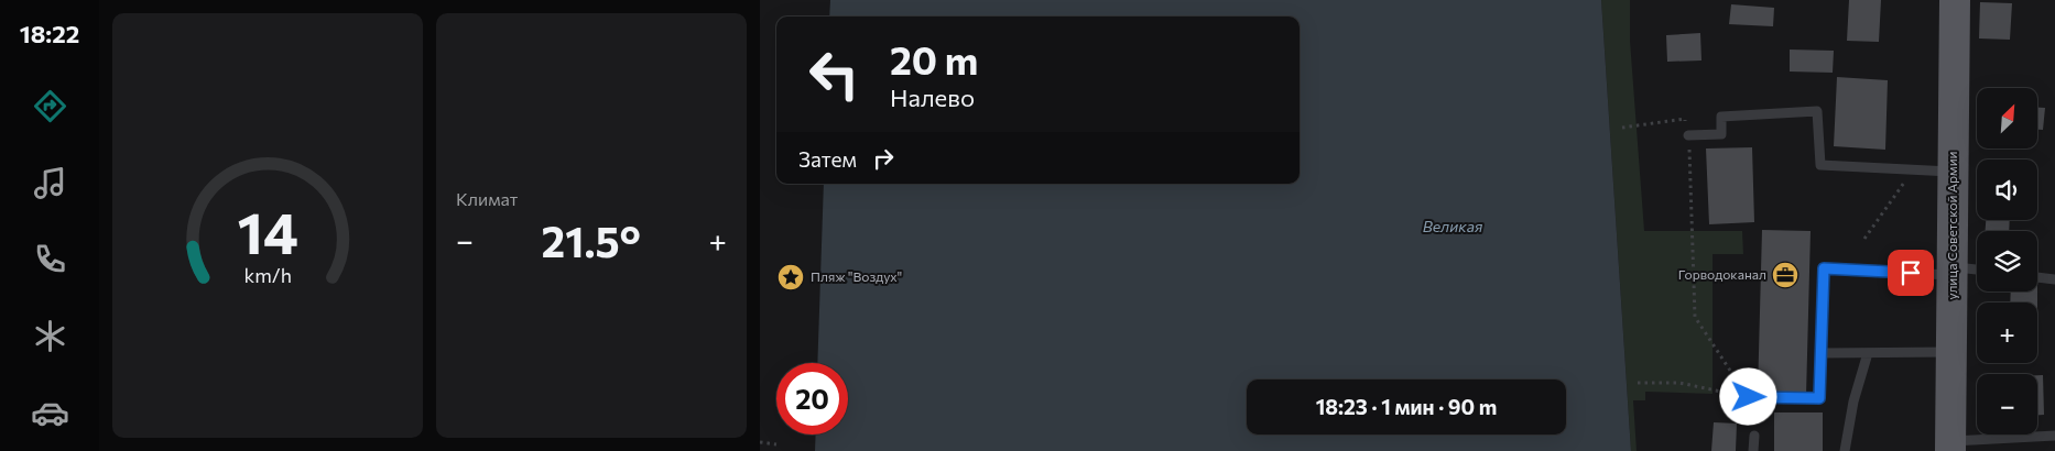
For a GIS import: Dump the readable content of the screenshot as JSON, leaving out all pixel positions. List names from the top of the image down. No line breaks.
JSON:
{"streets":{"main road":["улица Советской Армии"]},"water":["Великая"],"places":{"office":["Горводоканал"],"place":["Пляж \"Воздух\""]},"north":"top right","page":{"tabs":"18:22","tile":"Климат","turn":["20 m","Налево"],"map_buttons":["+","−"],"then":"Затем","heat":["−","21.5°","+"],"limit":"20","trip":"18:23 · 1 мин · 90 m","gauge":["14","km/h"]}}
